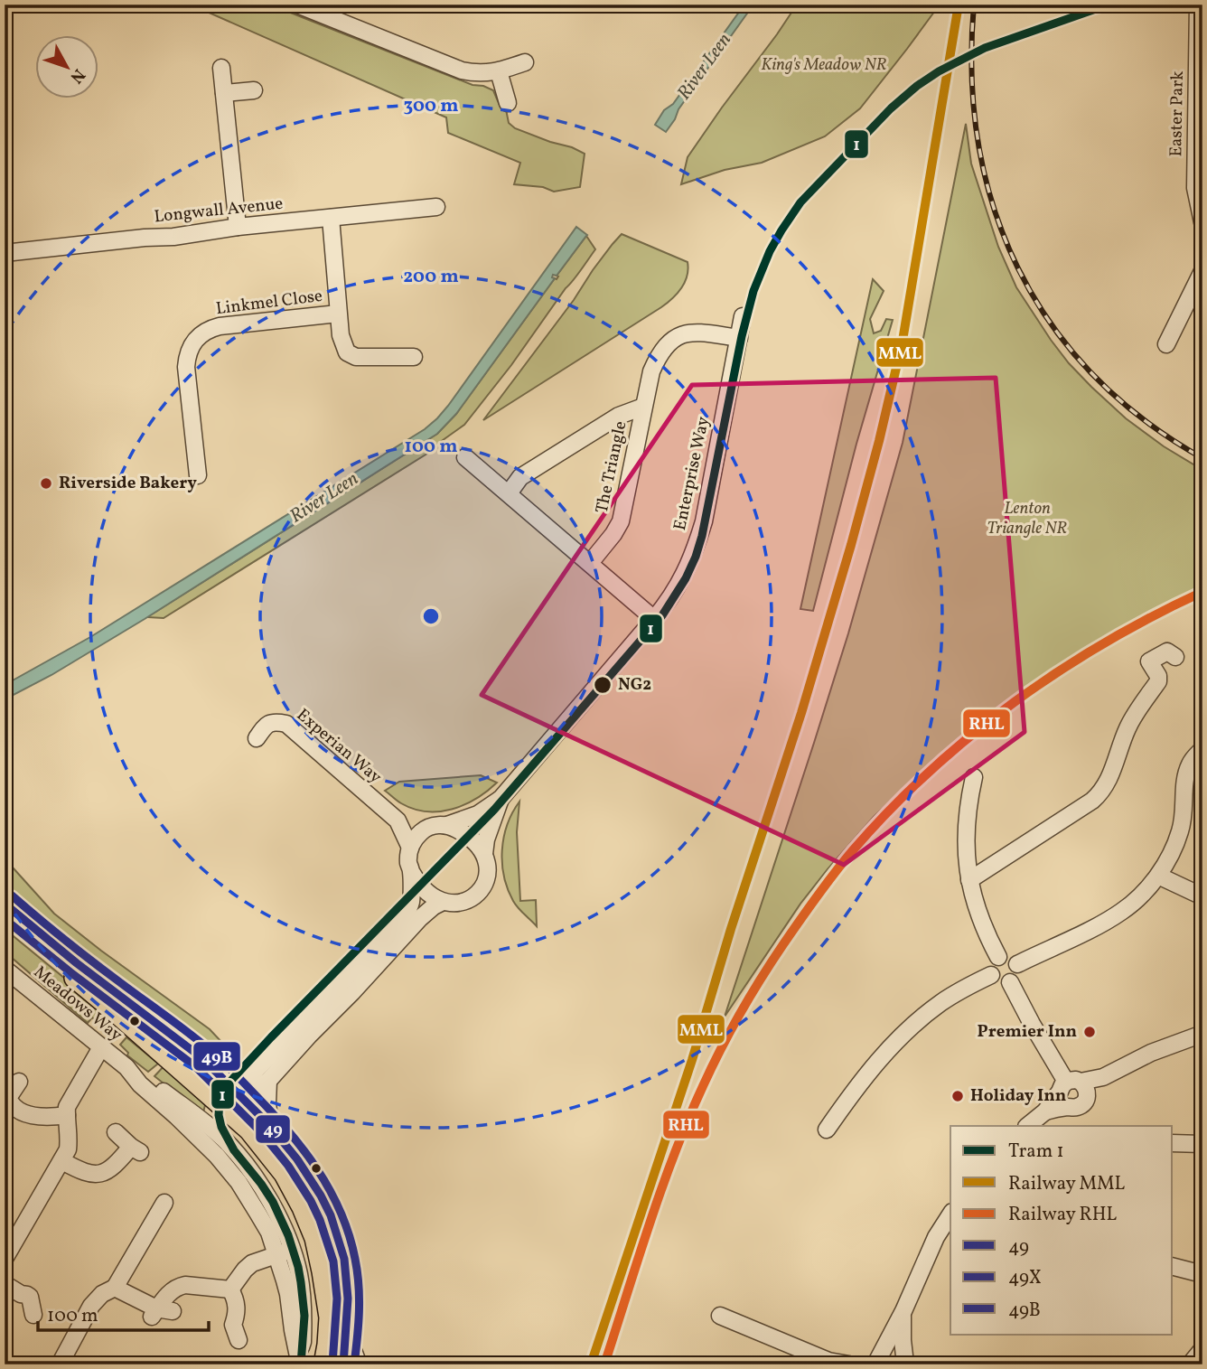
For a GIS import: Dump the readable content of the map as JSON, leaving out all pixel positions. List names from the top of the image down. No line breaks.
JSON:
{"streets":{"street":["Easter Park","Longwall Avenue","Linkmel Close","The Triangle","Enterprise Way","Experian Way","Meadows Way"]},"crossings":[["Longwall Avenue","Linkmel Close"],["The Triangle","Enterprise Way"],["Enterprise Way","Experian Way"]],"water":["River Leen"],"parks":["King's Meadow NR","Lenton Triangle NR"],"places":["Riverside Bakery","NG2","Premier Inn","Holiday Inn"],"lines":["tram line 1","rail line MML","rail line RHL","transit line 49B","transit line 49","transit line 49X"],"legend":["Tram 1","Railway MML","Railway RHL","49","49X","49B"],"scale_bar":"100 m","north":"bottom right","rings":["300 m","200 m","100 m"]}
